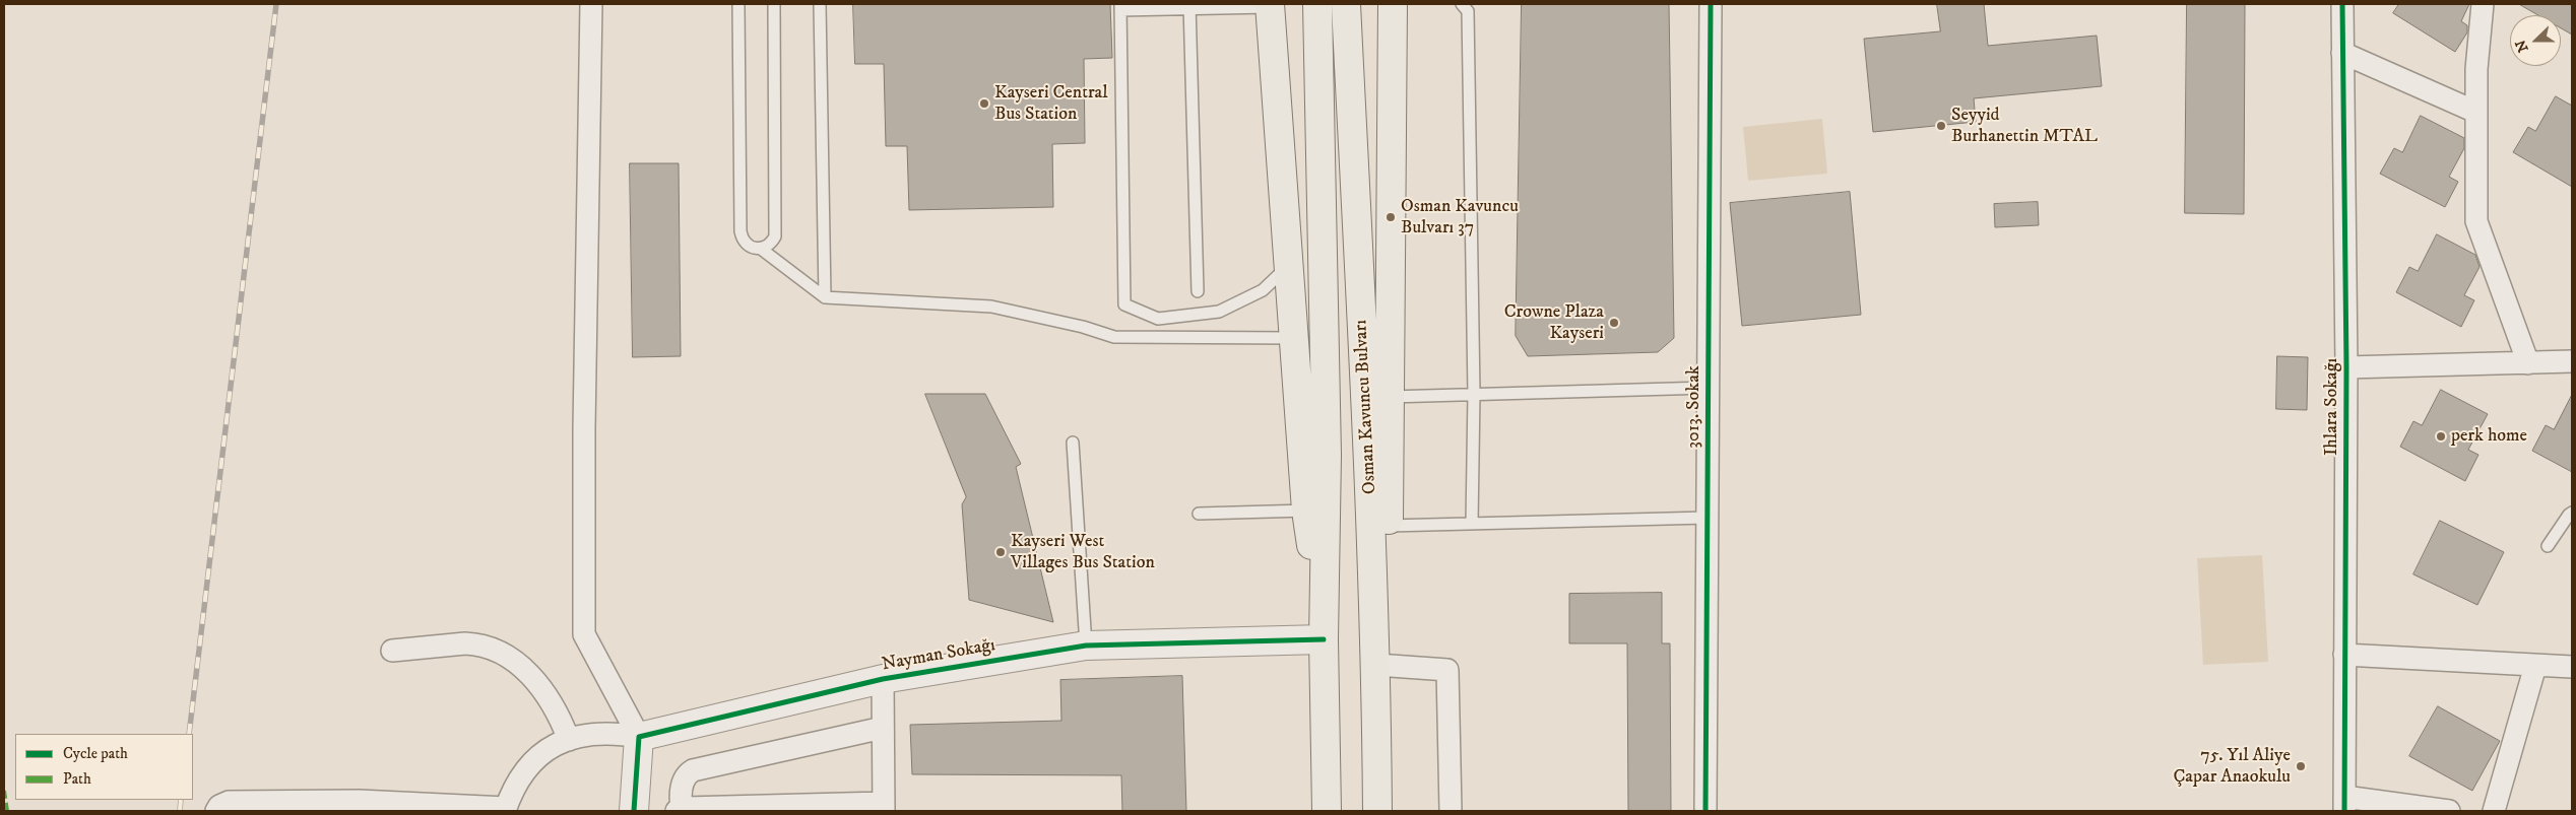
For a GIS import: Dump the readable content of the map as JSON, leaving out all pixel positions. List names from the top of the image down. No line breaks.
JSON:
{"streets":{"highway":["Osman Kavuncu Bulvarı"],"street":["3013. Sokak","Ihlara Sokağı","Nayman Sokağı"]},"places":["Kayseri Central Bus Station","Seyyid Burhanettin MTAL","Osman Kavuncu Bulvarı 37","Crowne Plaza Kayseri","perk home","Kayseri West Villages Bus Station","75. Yıl Aliye Çapar Anaokulu"],"legend":["Cycle path","Path"],"north":"left"}
